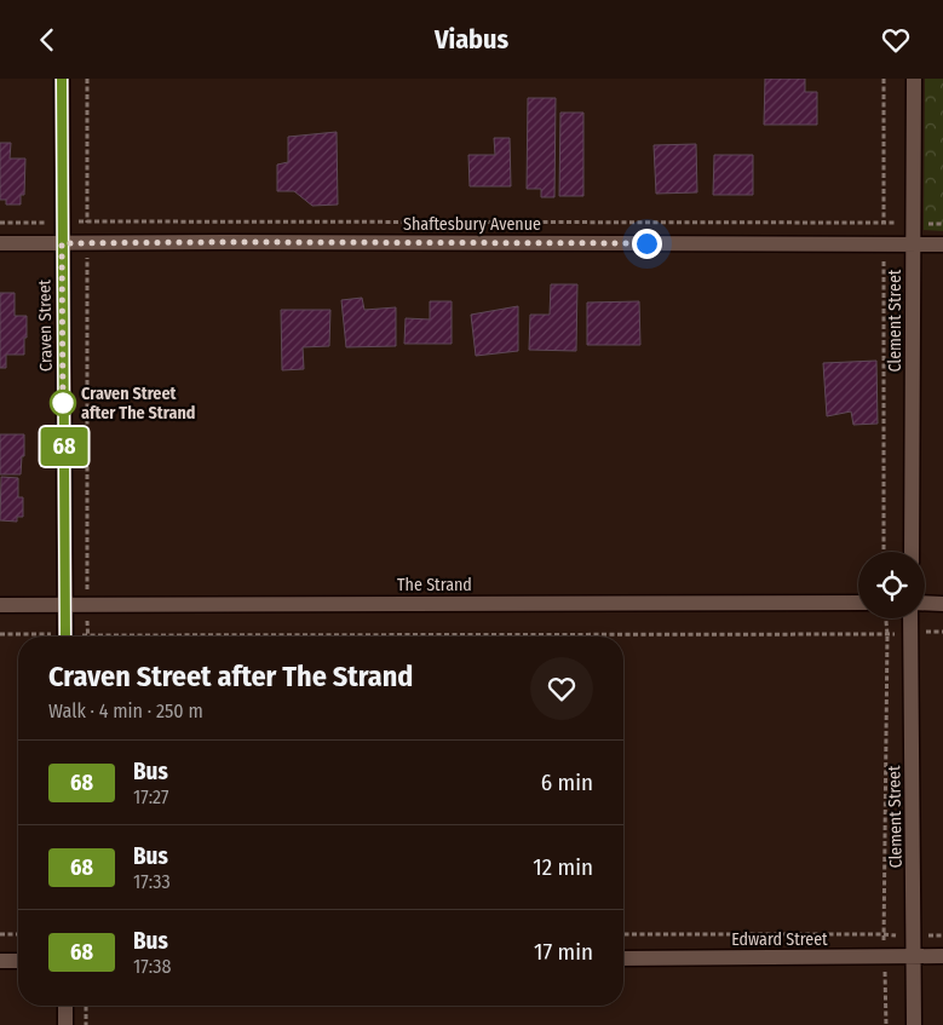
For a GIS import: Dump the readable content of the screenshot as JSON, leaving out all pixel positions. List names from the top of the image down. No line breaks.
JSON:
{"streets":{"street":["Shaftesbury Avenue","Clement Street","Craven Street","The Strand","Edward Street"]},"crossings":[["Shaftesbury Avenue","Clement Street"],["Shaftesbury Avenue","Craven Street"],["Clement Street","Edward Street"],["Craven Street","The Strand"]],"places":["Craven Street after The Strand"],"lines":["bus line 68"],"page":{"header":"Viabus","on_map":"68","heading":["Craven Street after The Strand","Walk · 4 min · 250 m"],"list":[{"mark":"68","name":"Bus","note":"17:27","value":"6 min"},{"mark":"68","name":"Bus","note":"17:33","value":"12 min"},{"mark":"68","name":"Bus","note":"17:38","value":"17 min"}]}}
